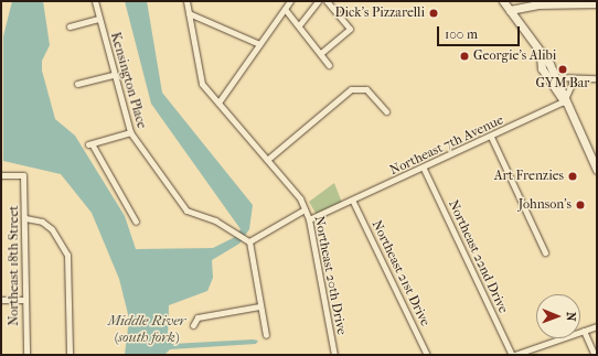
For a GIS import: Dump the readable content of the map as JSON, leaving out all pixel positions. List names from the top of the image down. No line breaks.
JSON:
{"streets":{"street":["Kensington Place","Northeast 7th Avenue","Northeast 22nd Drive","Northeast 18th Street","Northeast 21st Drive","Northeast 20th Drive"]},"crossings":[["Northeast 7th Avenue","Northeast 22nd Drive"],["Northeast 7th Avenue","Northeast 21st Drive"],["Northeast 7th Avenue","Northeast 20th Drive"]],"water":["Middle River (south fork)"],"places":["Dick's Pizzarelli","Georgie’s Alibi","GYM Bar","Art Frenzies","Johnson's"],"scale_bar":"100 m","north":"right"}
